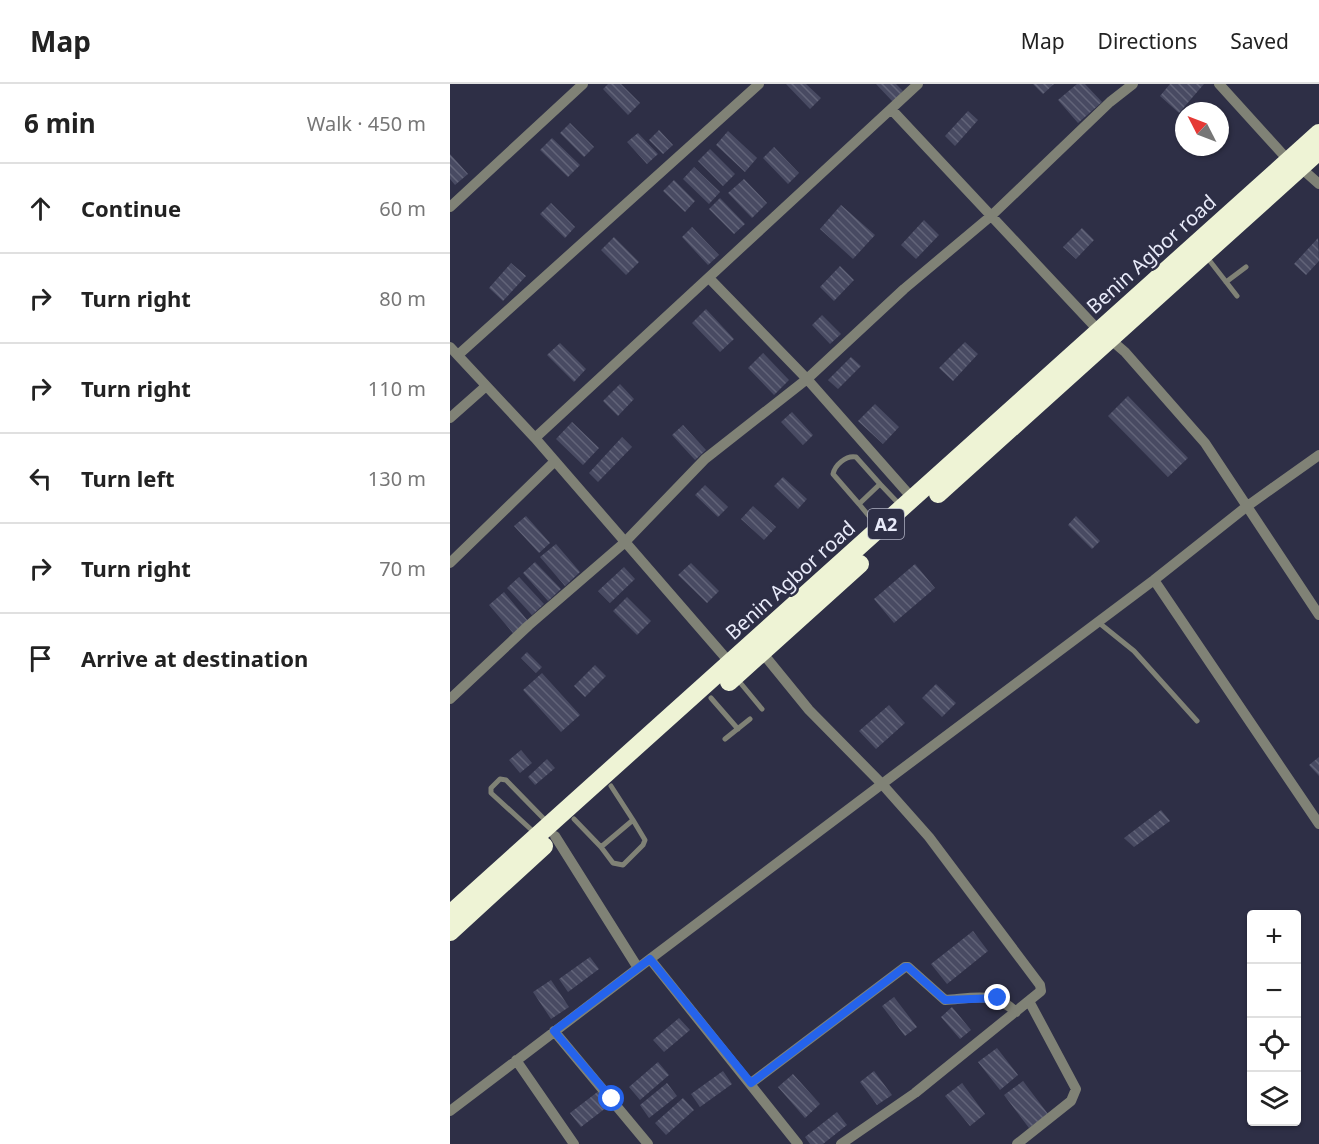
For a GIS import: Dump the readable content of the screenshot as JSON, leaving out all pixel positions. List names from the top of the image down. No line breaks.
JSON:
{"streets":{"highway":["Benin Agbor road","A2"]},"north":"top left","page":{"header":"Map","nav":["Map","Directions","Saved"],"heading":["6 min","Walk · 450 m"],"list":[["Continue","60 m"],["Turn right","80 m"],["Turn right","110 m"],["Turn left","130 m"],["Turn right","70 m"],"Arrive at destination"],"map_buttons":["+","−"]}}
